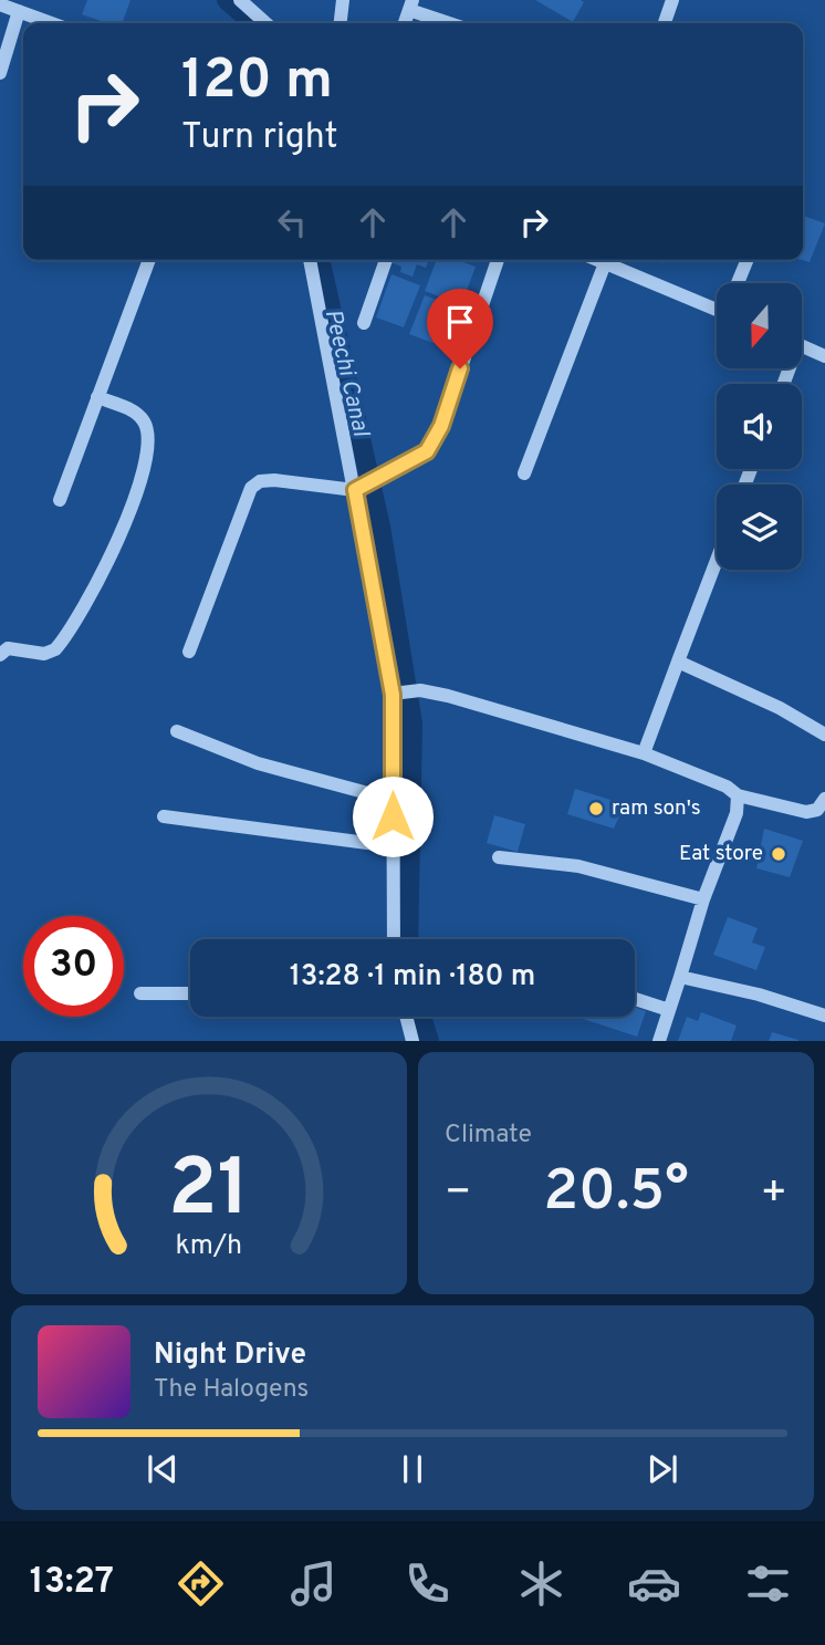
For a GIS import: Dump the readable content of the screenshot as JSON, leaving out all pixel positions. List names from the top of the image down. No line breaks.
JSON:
{"water":["Peechi Canal"],"places":["ram son's","Eat store"],"north":"bottom","page":{"turn":["120 m","Turn right"],"limit":"30","trip":"13:28 · 1 min · 180 m","tile":"Climate","heat":["−","20.5°","+"],"song":["Night Drive","The Halogens"],"tabs":"13:27","gauge":["21","km/h"]}}
